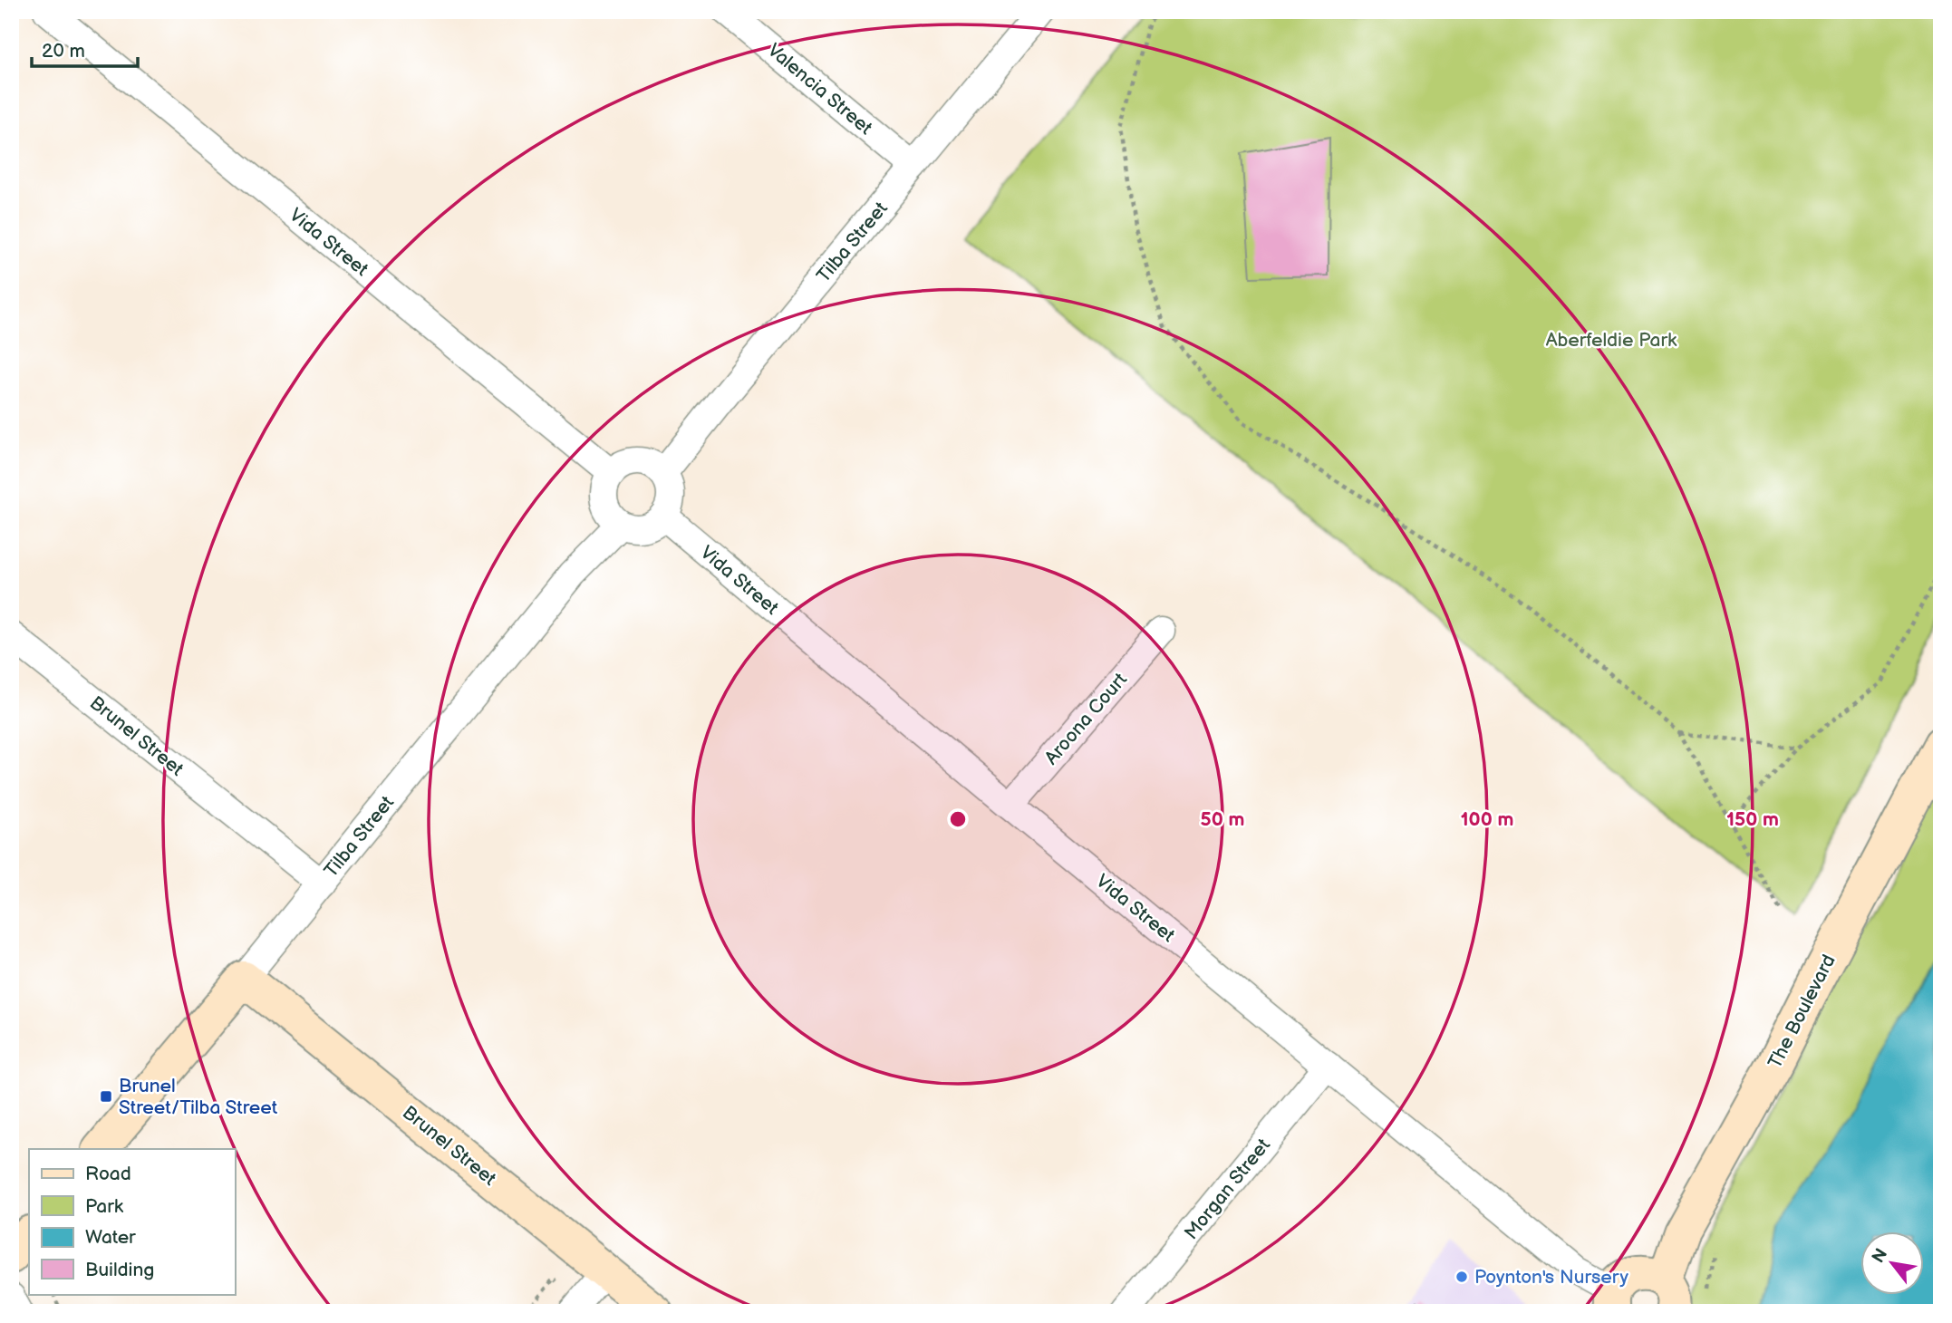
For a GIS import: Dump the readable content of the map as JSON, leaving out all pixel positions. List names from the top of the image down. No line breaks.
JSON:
{"streets":{"street":["Valencia Street","Vida Street","Tilba Street","Aroona Court","Brunel Street","The Boulevard","Morgan Street"]},"crossings":[["Valencia Street","Tilba Street"],["Vida Street","Tilba Street"],["Vida Street","Aroona Court"],["Vida Street","Morgan Street"],["Tilba Street","Brunel Street"]],"parks":["Aberfeldie Park"],"places":{"transit":["Brunel Street/Tilba Street"],"other":["Poynton's Nursery"]},"legend":["Road","Park","Water","Building"],"scale_bar":"20 m","north":"top left","rings":["50 m","100 m","150 m"]}
